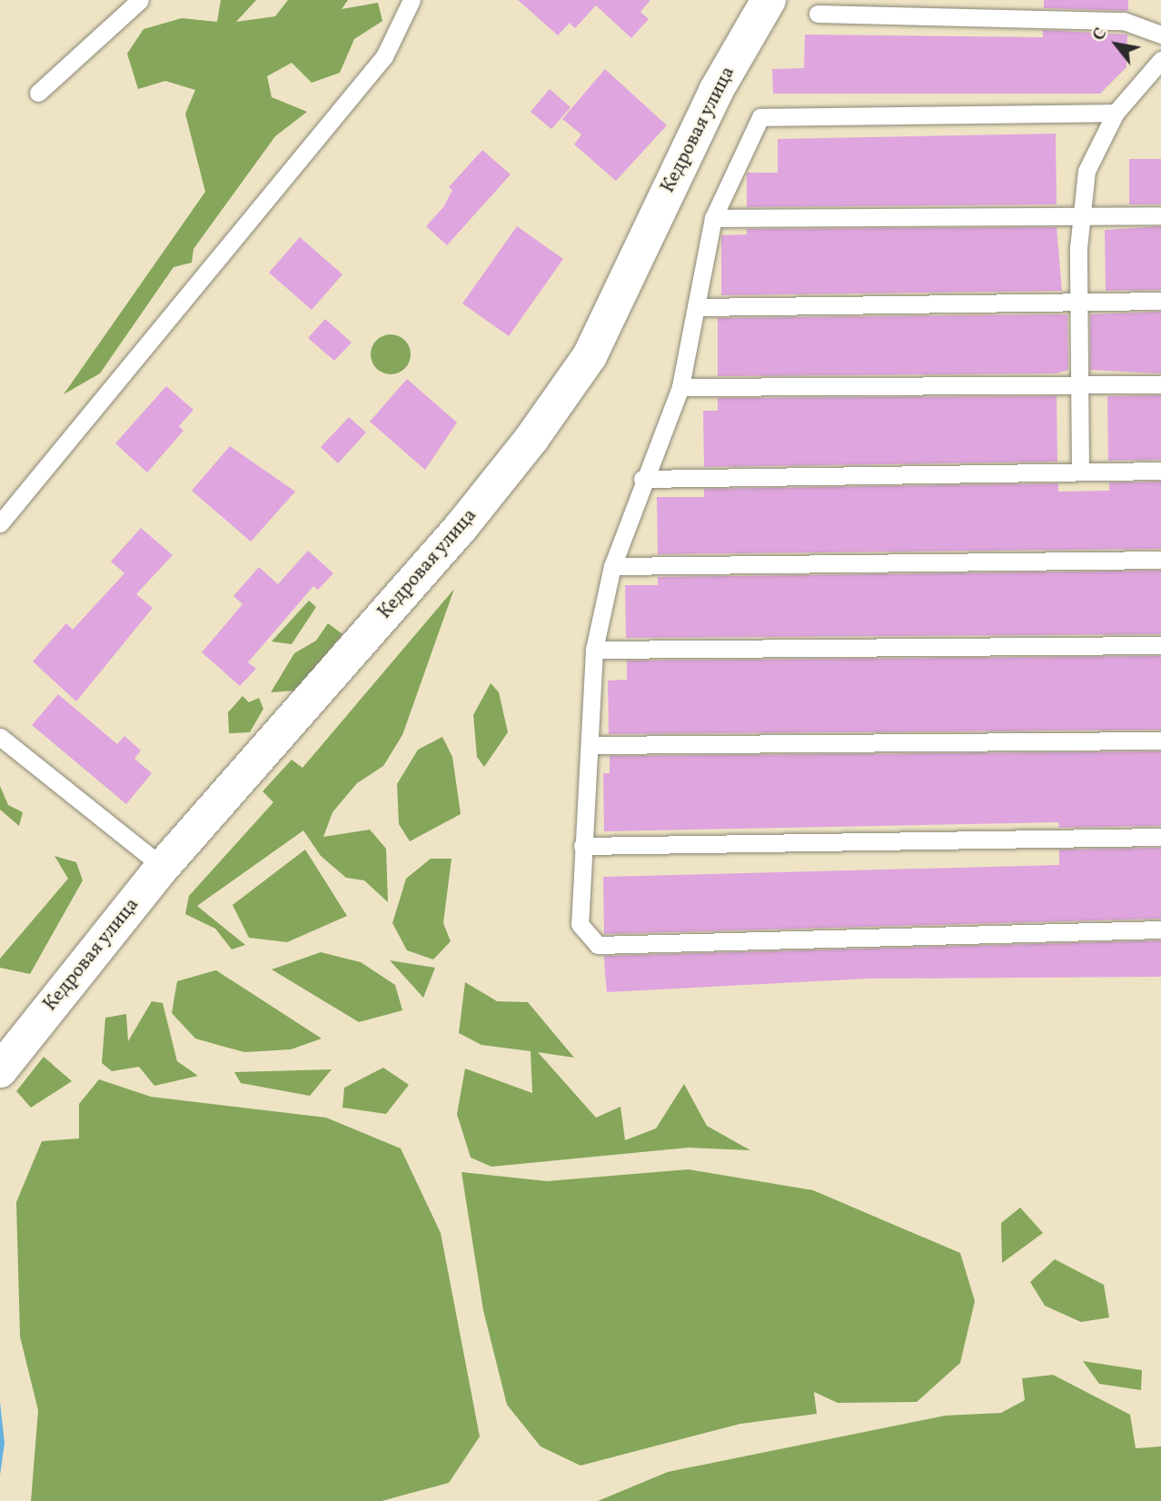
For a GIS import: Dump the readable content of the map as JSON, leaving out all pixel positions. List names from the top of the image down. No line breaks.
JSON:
{"streets":{"street":["Кедровая улица"]},"north":"top left"}
